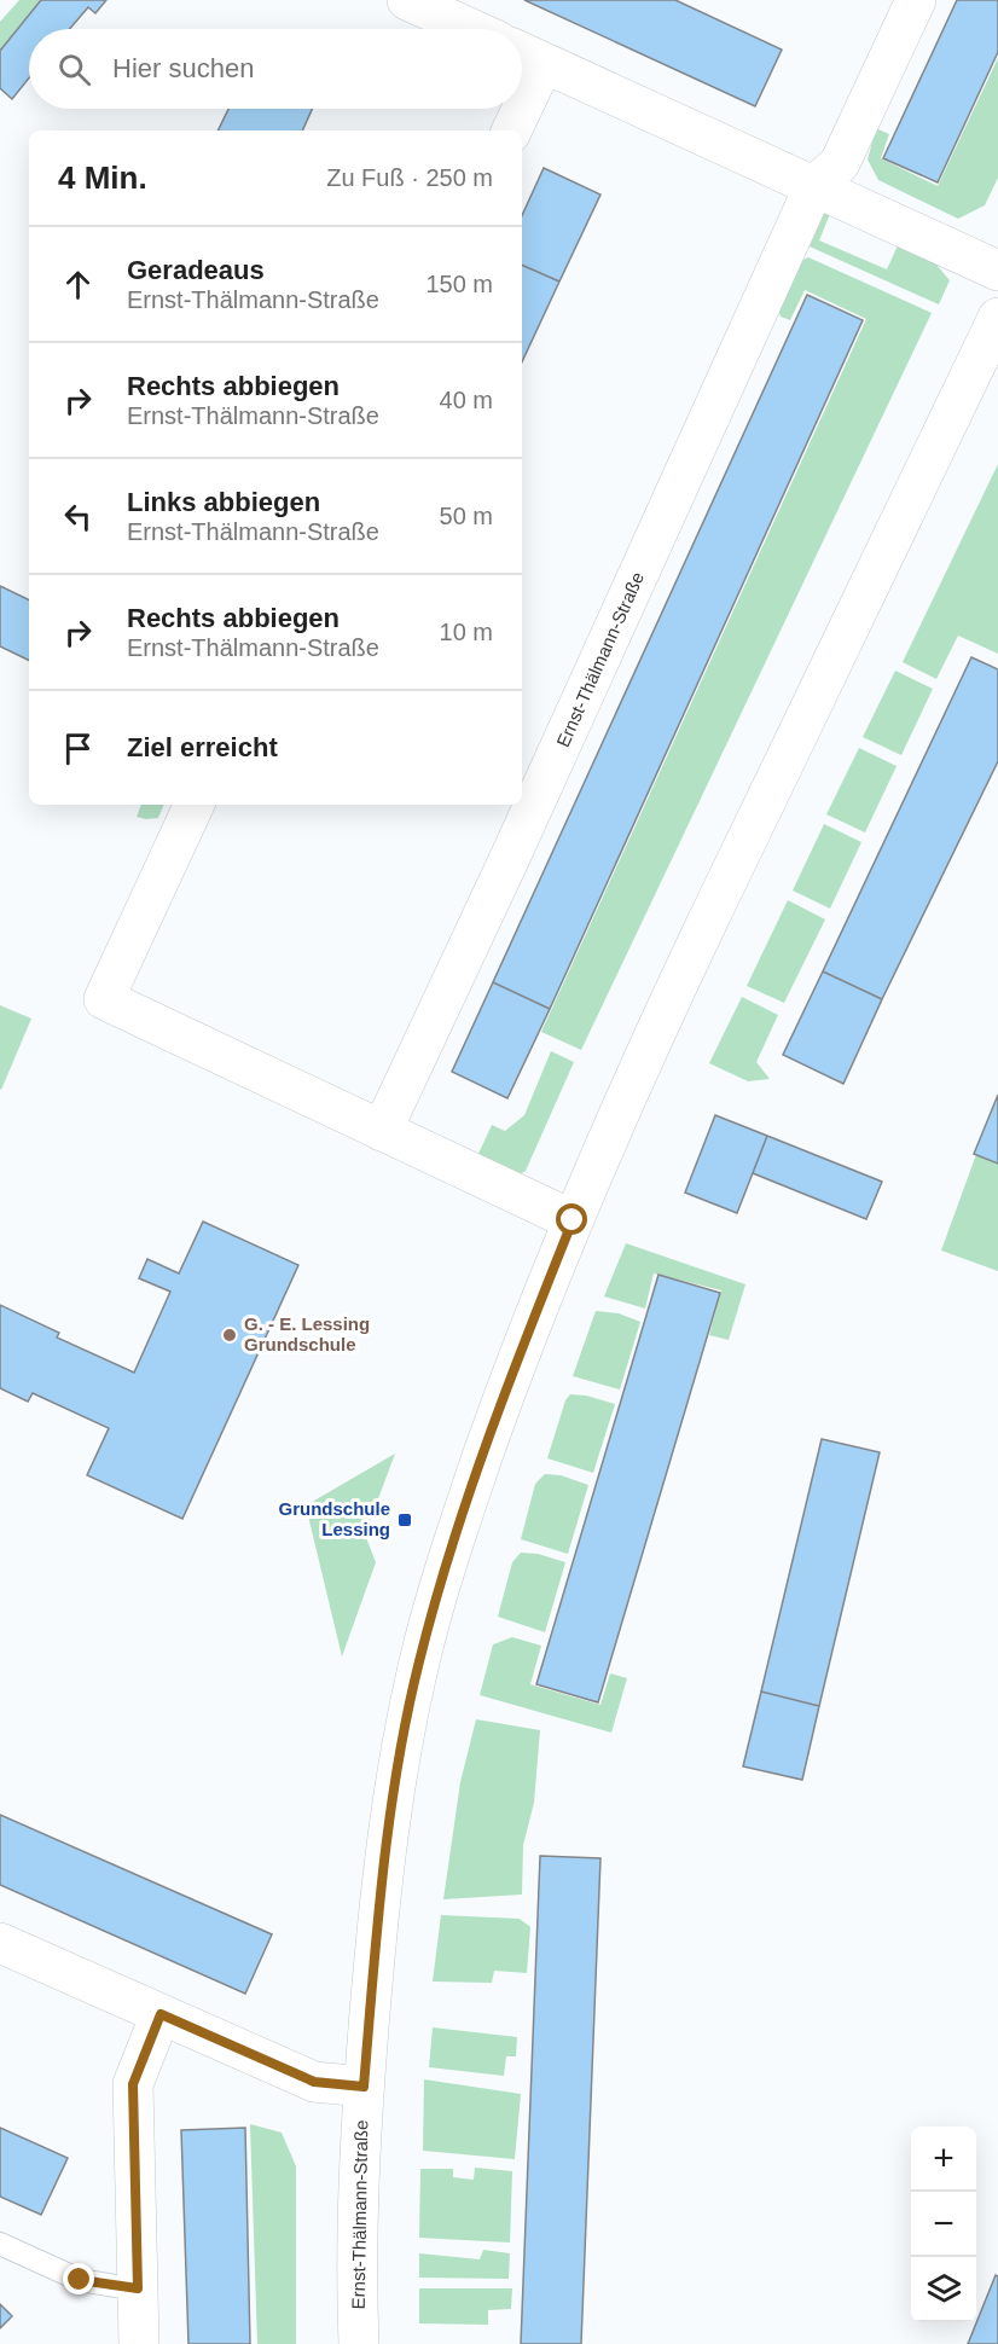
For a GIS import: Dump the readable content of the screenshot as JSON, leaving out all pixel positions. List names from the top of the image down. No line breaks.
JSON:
{"streets":{"street":["Ernst-Thälmann-Straße"]},"places":{"other":["G. - E. Lessing Grundschule"],"transit":["Grundschule Lessing"]},"page":{"search":"Hier suchen","heading":["4 Min.","Zu Fuß · 250 m"],"list":[["Geradeaus","Ernst-Thälmann-Straße","150 m"],["Rechts abbiegen","Ernst-Thälmann-Straße","40 m"],["Links abbiegen","Ernst-Thälmann-Straße","50 m"],["Rechts abbiegen","Ernst-Thälmann-Straße","10 m"],"Ziel erreicht"],"map_buttons":["+","−"]}}
